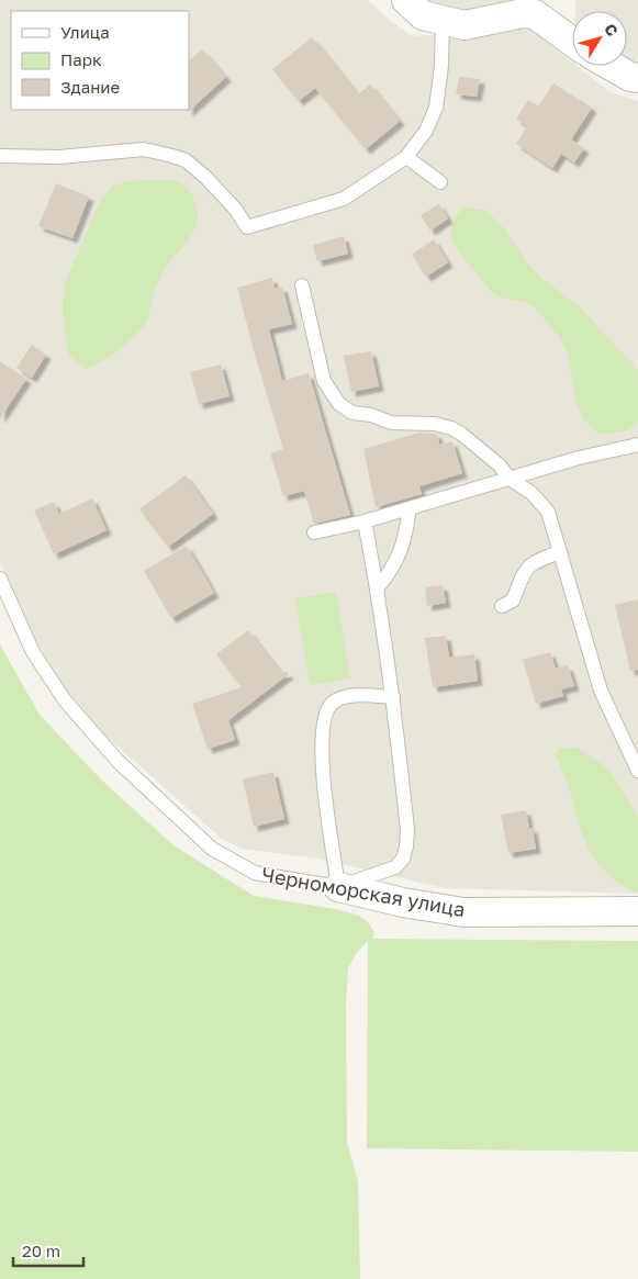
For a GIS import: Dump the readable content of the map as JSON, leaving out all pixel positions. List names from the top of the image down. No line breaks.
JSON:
{"streets":{"street":["Черноморская улица"]},"legend":["Улица","Парк","Здание"],"scale_bar":"20 m","north":"top right"}
